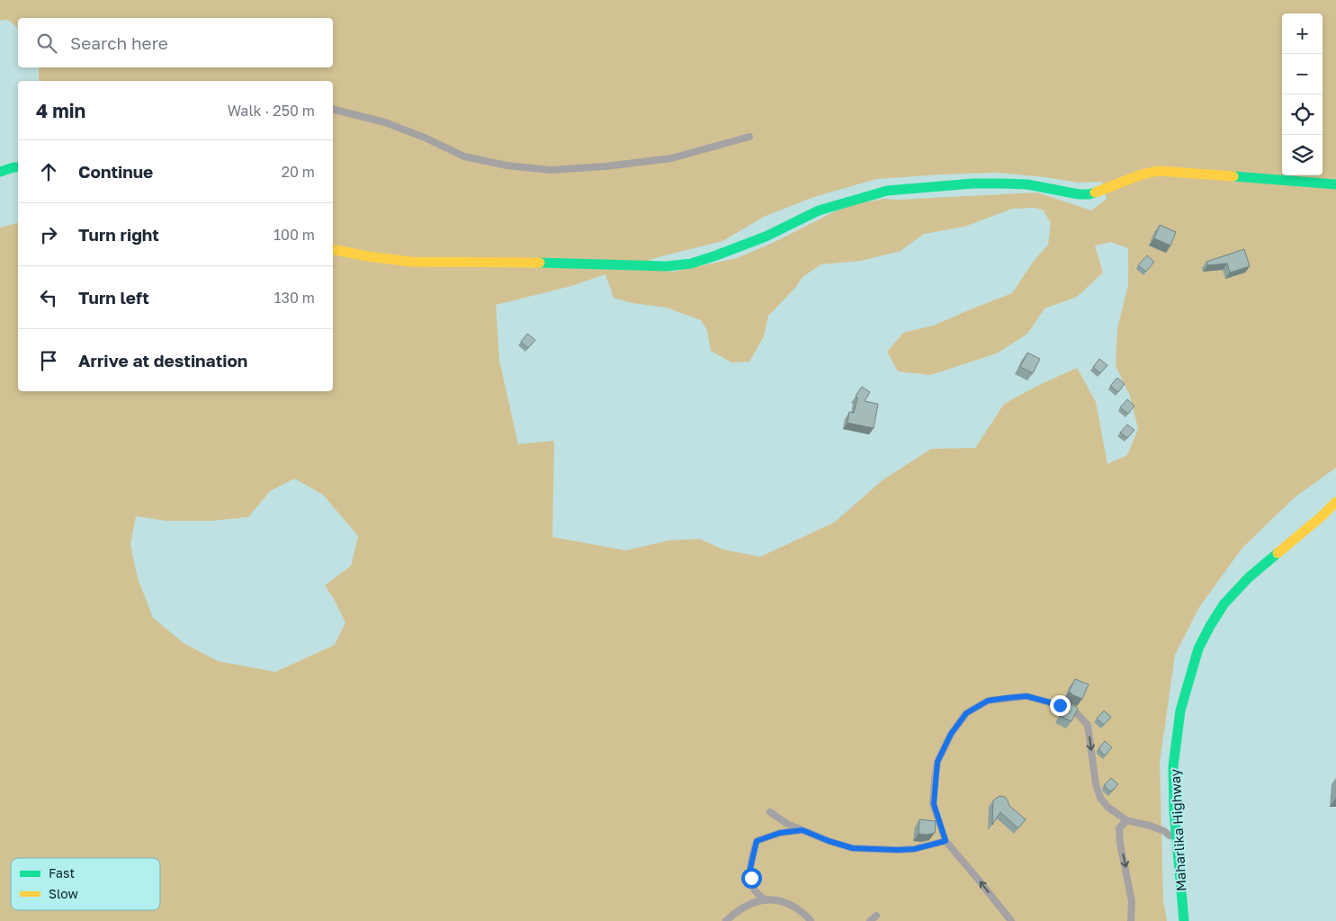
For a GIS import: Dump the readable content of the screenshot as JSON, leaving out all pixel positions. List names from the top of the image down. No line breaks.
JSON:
{"streets":{"main road":["Maharlika Highway"]},"legend":["Fast","Slow"],"page":{"map_buttons":["+","−"],"search":"Search here","heading":["4 min","Walk · 250 m"],"list":[["Continue","20 m"],["Turn right","100 m"],["Turn left","130 m"],"Arrive at destination"]}}
